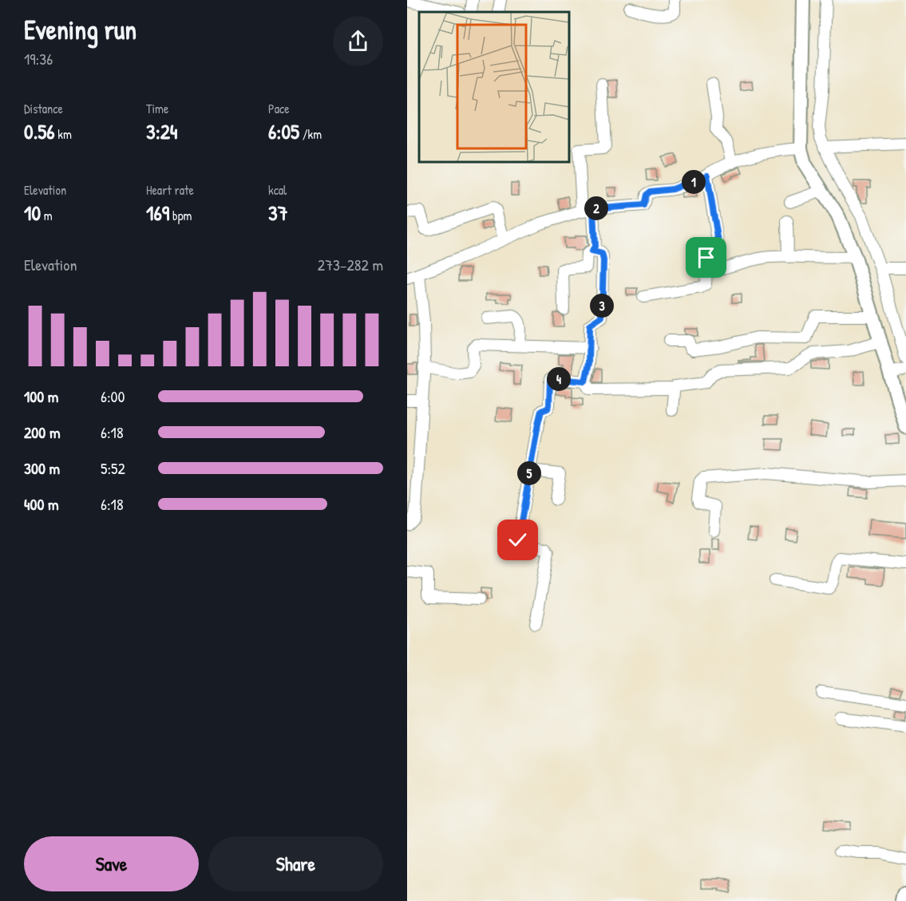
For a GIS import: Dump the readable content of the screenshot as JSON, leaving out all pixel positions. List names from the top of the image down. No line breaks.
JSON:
{"page":{"heading":["Evening run","19:36"],"stats":[["Distance","0.56 km"],["Time","3:24"],["Pace","6:05 /km"],["Elevation","10 m"],["Heart rate","169 bpm"],["kcal","37"]],"pins":["1","2","3","4","5"],"chart":["Elevation","273–282 m"],"list":[{"name":"100 m","note":"6:00"},{"name":"200 m","note":"6:18"},{"name":"300 m","note":"5:52"},{"name":"400 m","note":"6:18"}],"buttons":["Save","Share"]}}
